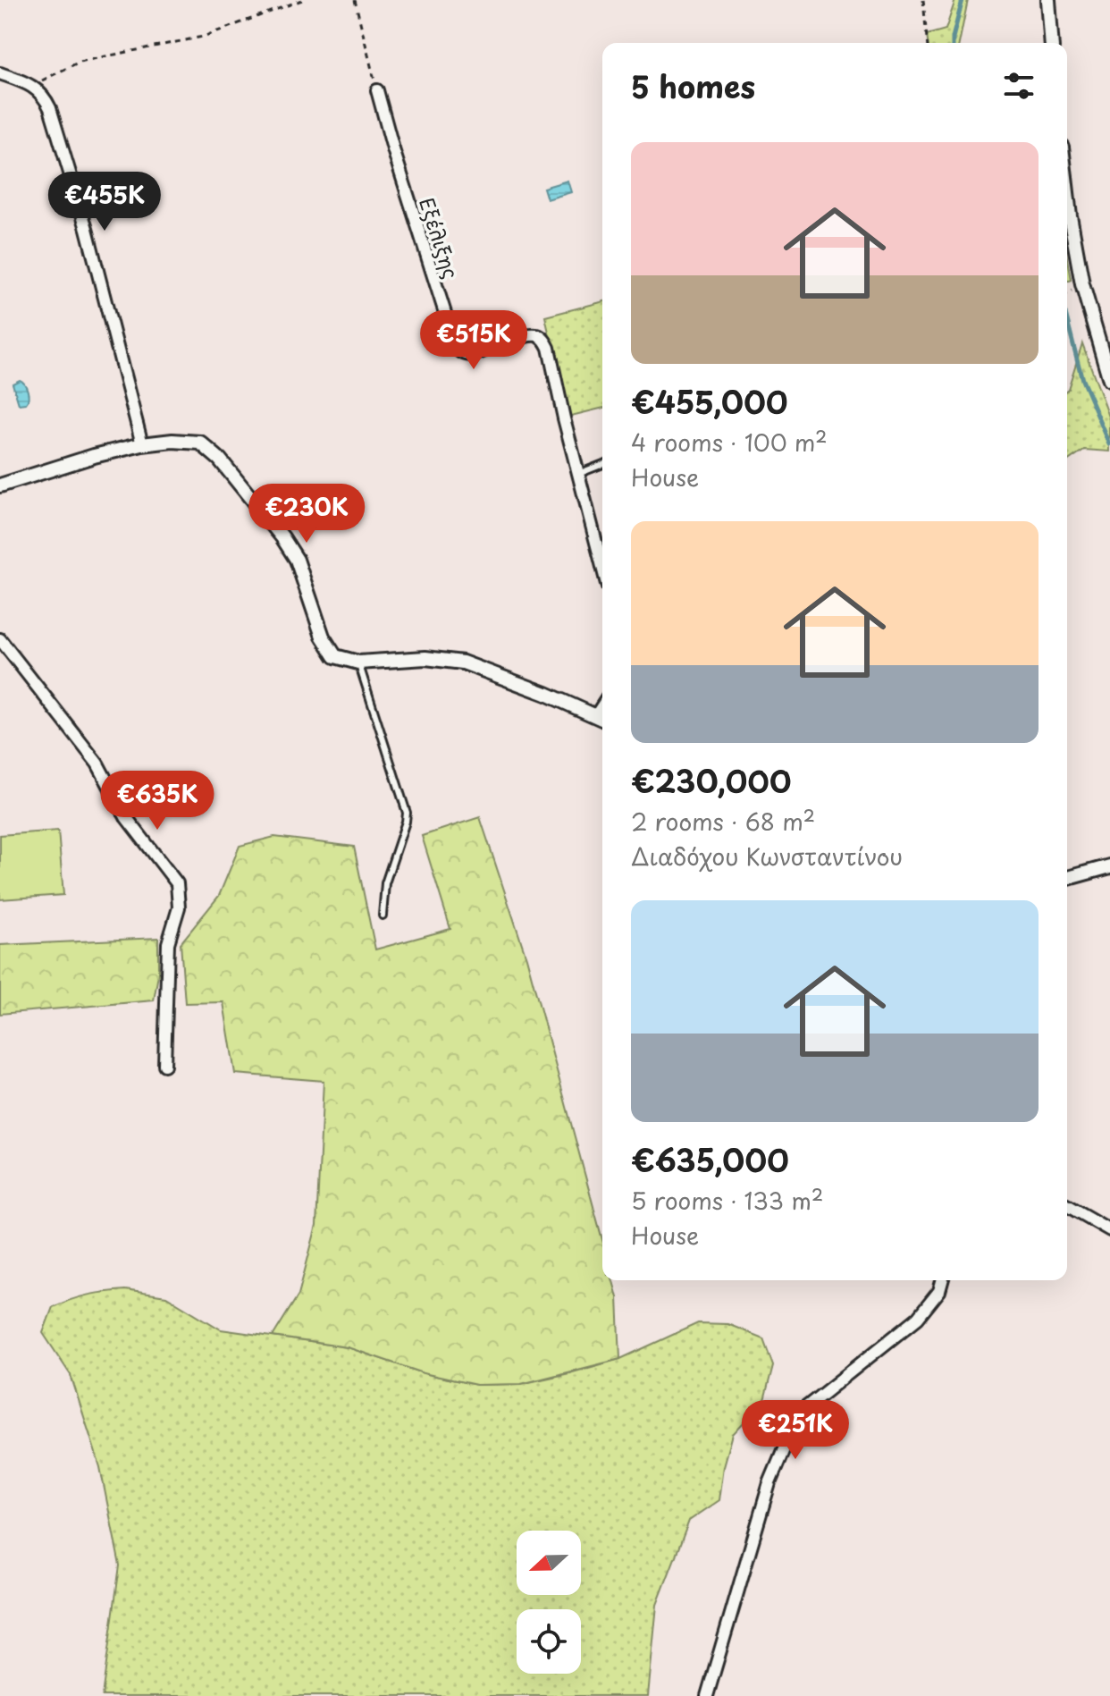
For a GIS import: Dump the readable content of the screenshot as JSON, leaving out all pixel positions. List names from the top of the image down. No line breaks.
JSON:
{"streets":{"street":["Εξέλιξης"]},"north":"left","page":{"heading":"5 homes","list":[{"name":"€455,000","note":"4 rooms · 100 m² · House"},{"name":"€230,000","note":"2 rooms · 68 m² · Διαδόχου Κωνσταντίνου"},{"name":"€635,000","note":"5 rooms · 133 m² · House"}],"price":["€455K","€515K","€230K","€635K","€251K"]}}
